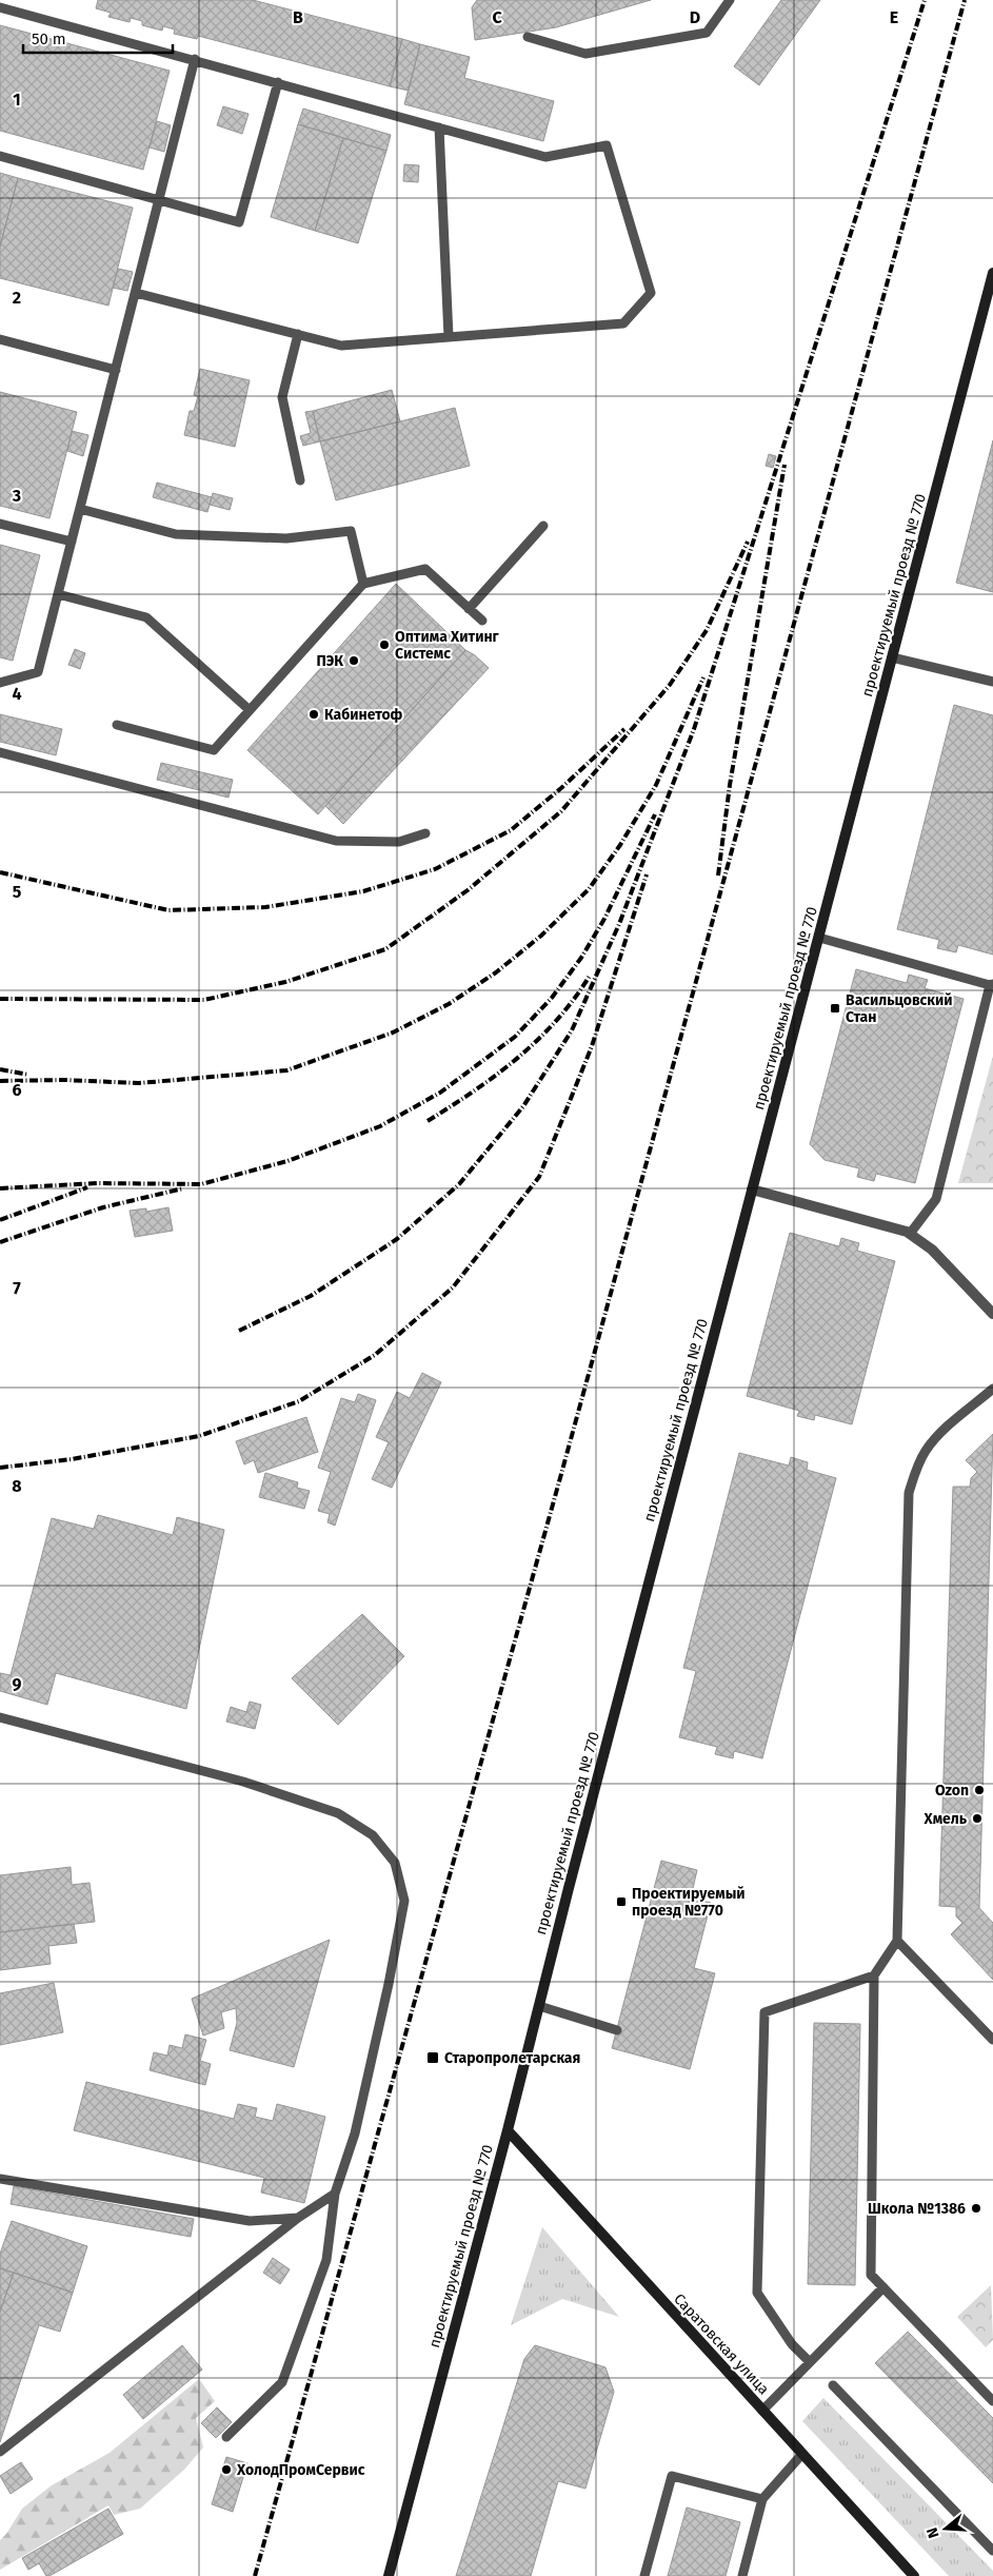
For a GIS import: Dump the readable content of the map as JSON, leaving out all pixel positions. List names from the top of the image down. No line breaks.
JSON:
{"streets":{"street":["проектируемый проезд № 770","Саратовская улица"]},"crossings":[["проектируемый проезд № 770","Саратовская улица"]],"places":{"other":["Оптима Хитинг Системс","ПЭК","Кабинетоф","Ozon","Хмель","Школа №1386","ХолодПромСервис"],"transit":["Васильцовский Стан","Проектируемый проезд №770","Старопролетарская"]},"scale_bar":"50 m","north":"left","grid":{"columns":["B","C","D","E"],"rows":["1","2","3","4","5","6","7","8","9"]}}
